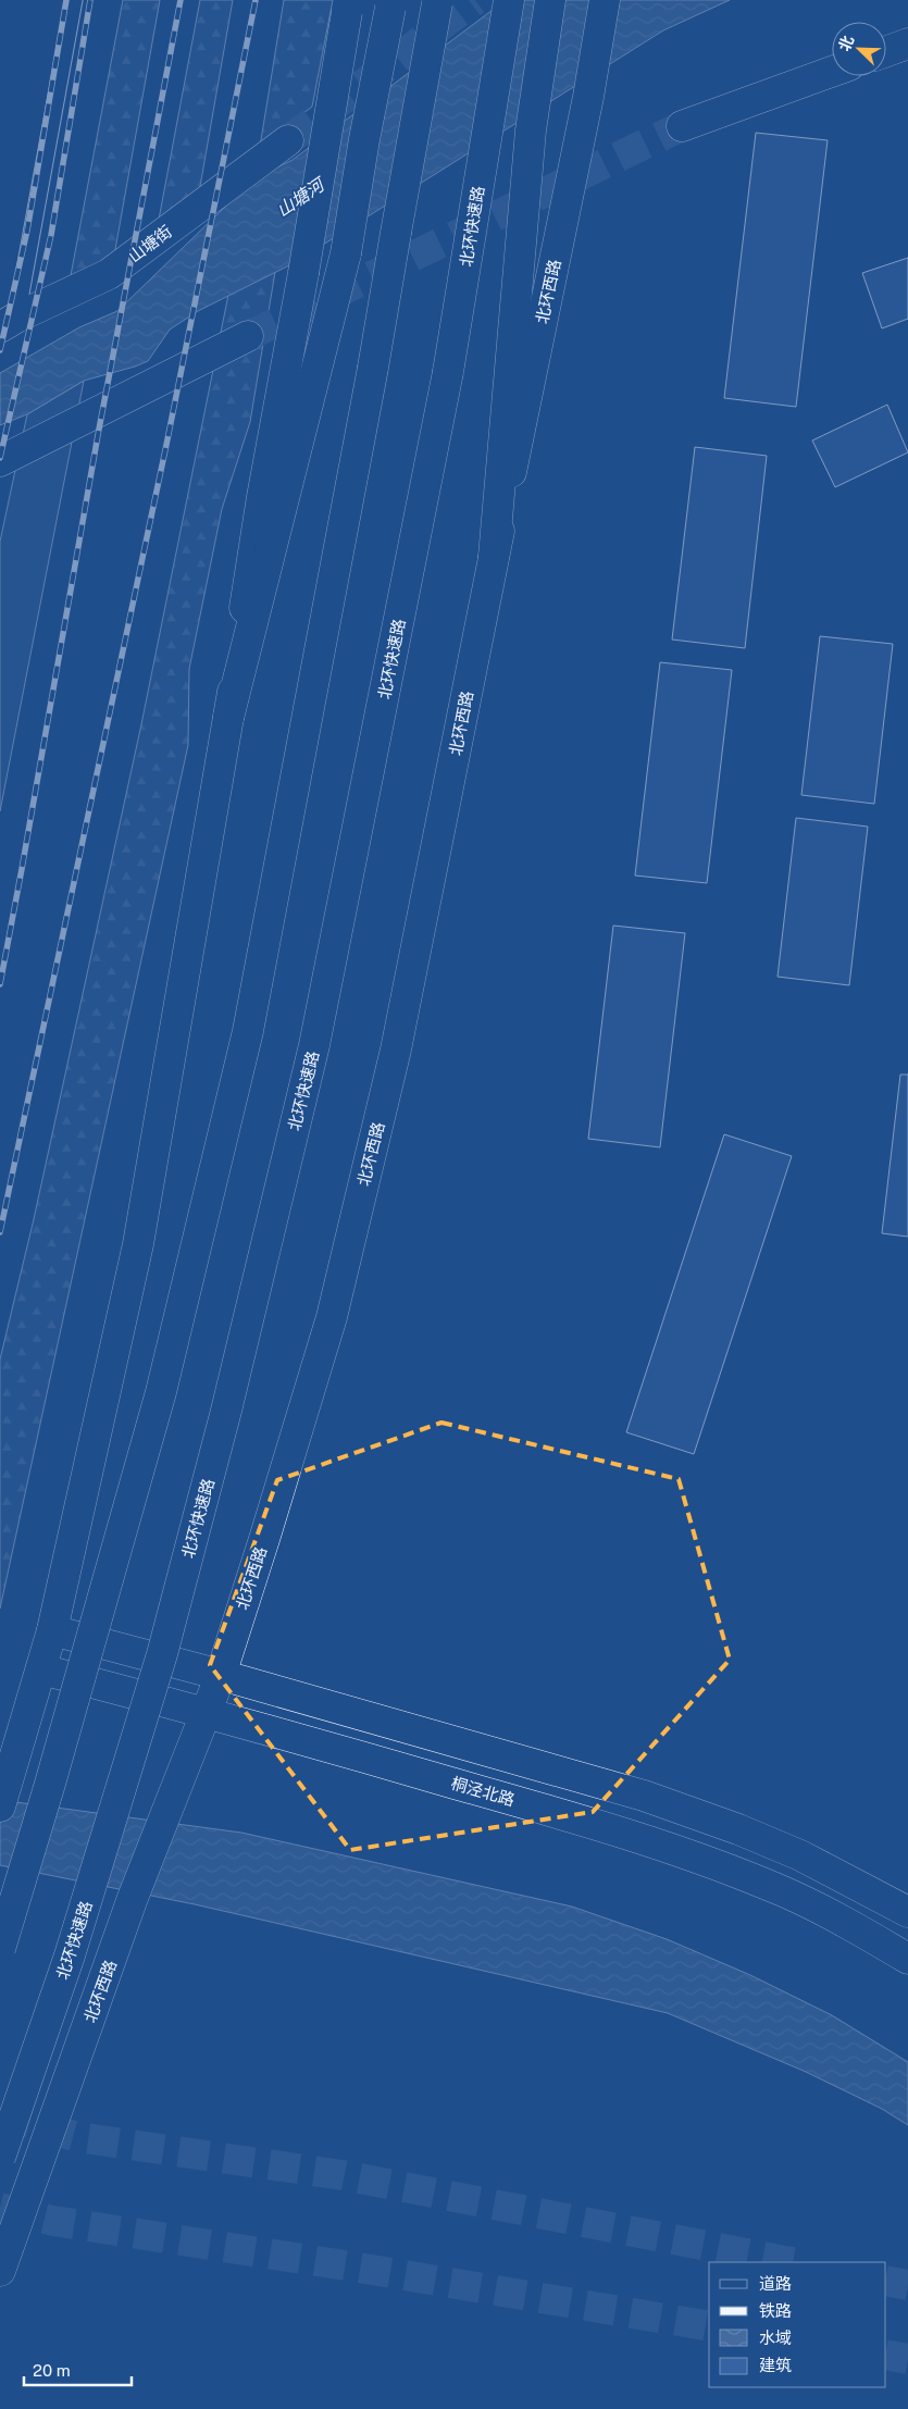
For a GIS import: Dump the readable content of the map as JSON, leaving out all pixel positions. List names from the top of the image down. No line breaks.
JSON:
{"streets":{"main road":["北环快速路","山塘街","北环西路","桐泾北路"]},"crossings":[["北环西路","桐泾北路"]],"water":["山塘河"],"legend":["道路","铁路","水域","建筑"],"scale_bar":"20 m","north":"top left"}
